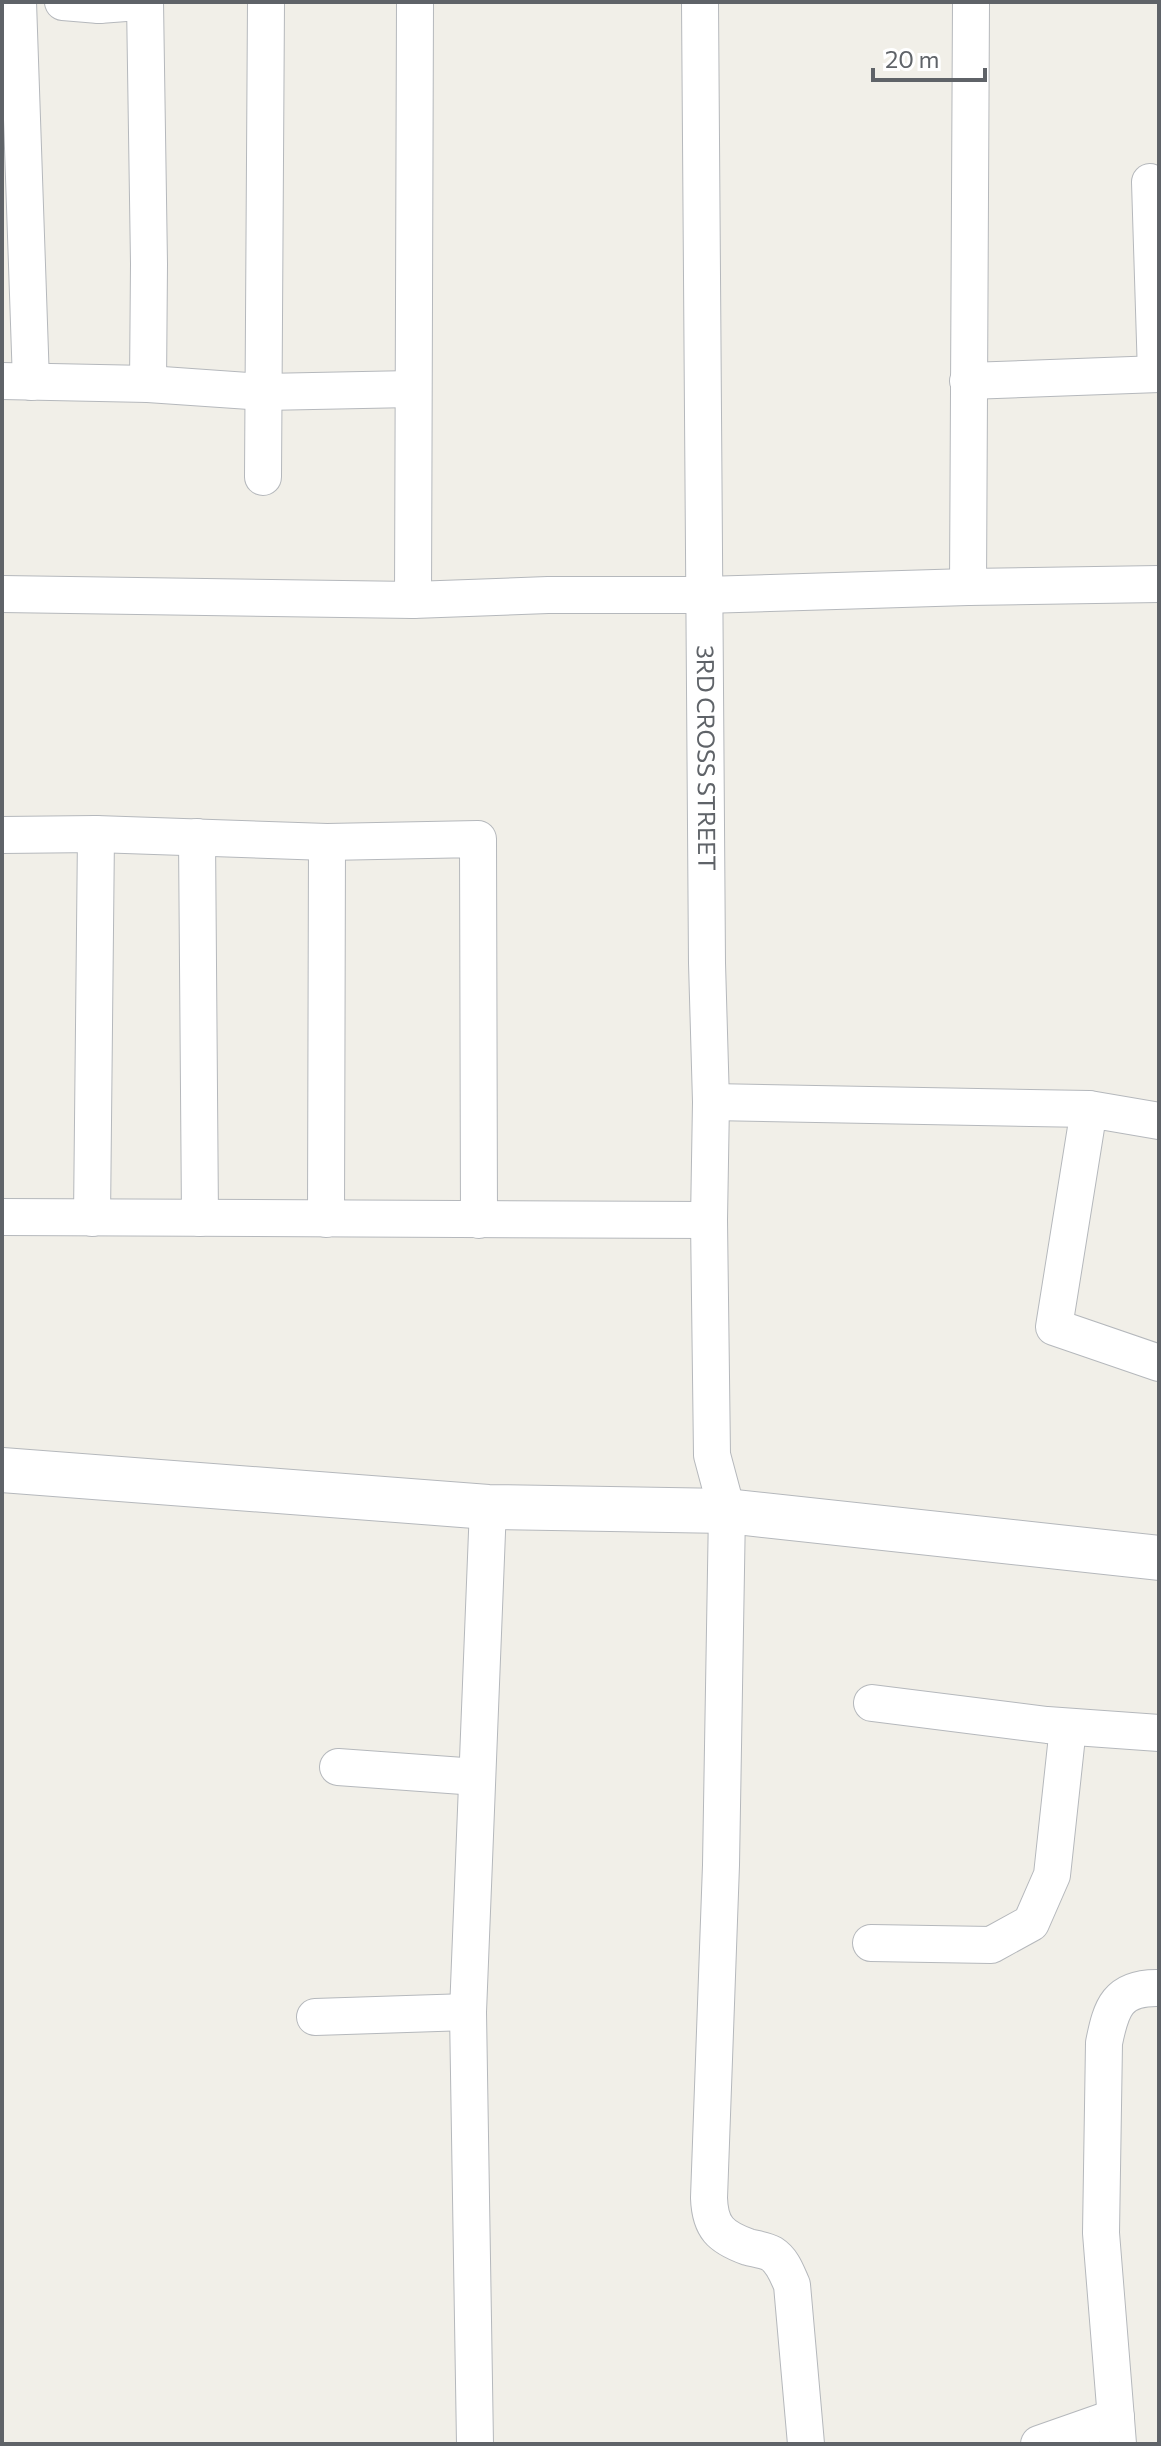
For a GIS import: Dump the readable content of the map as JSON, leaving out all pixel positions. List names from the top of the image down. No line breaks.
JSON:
{"streets":{"street":["3RD CROSS STREET"]},"scale_bar":"20 m"}
